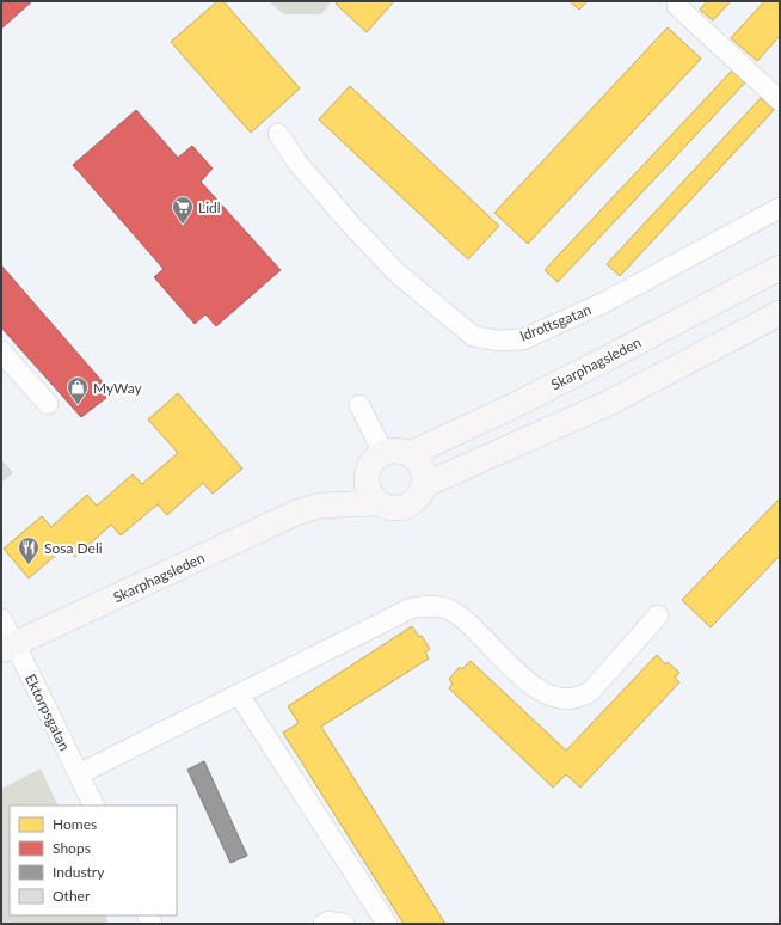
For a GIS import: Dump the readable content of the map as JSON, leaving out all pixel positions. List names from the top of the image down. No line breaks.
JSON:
{"streets":{"main road":["Skarphagsleden"],"street":["Idrottsgatan","Ektorpsgatan"]},"crossings":[["Skarphagsleden","Ektorpsgatan"]],"places":{"supermarket":["Lidl"],"shop":["MyWay"],"restaurant":["Sosa Deli"]},"legend":["Homes","Shops","Industry","Other"]}
